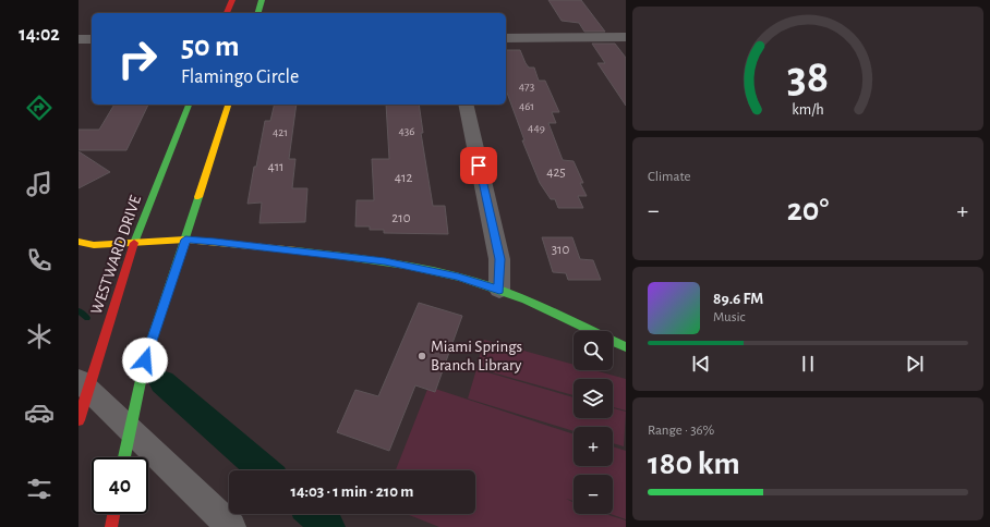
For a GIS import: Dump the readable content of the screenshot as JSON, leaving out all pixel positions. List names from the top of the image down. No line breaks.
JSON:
{"streets":{"street":["WESTWARD DRIVE"]},"places":["Miami Springs Branch Library"],"house_numbers":["473","461","449","436","421","411","425","412","210","310"],"page":{"tabs":"14:02","turn":["50 m","Flamingo Circle"],"tile":["Climate",["Range · 36%","180 km"]],"heat":["−","20°","+"],"song":["89.6 FM","Music"],"map_buttons":["+","−"],"limit":"40","trip":"14:03 · 1 min · 210 m","gauge":["38","km/h"]}}
